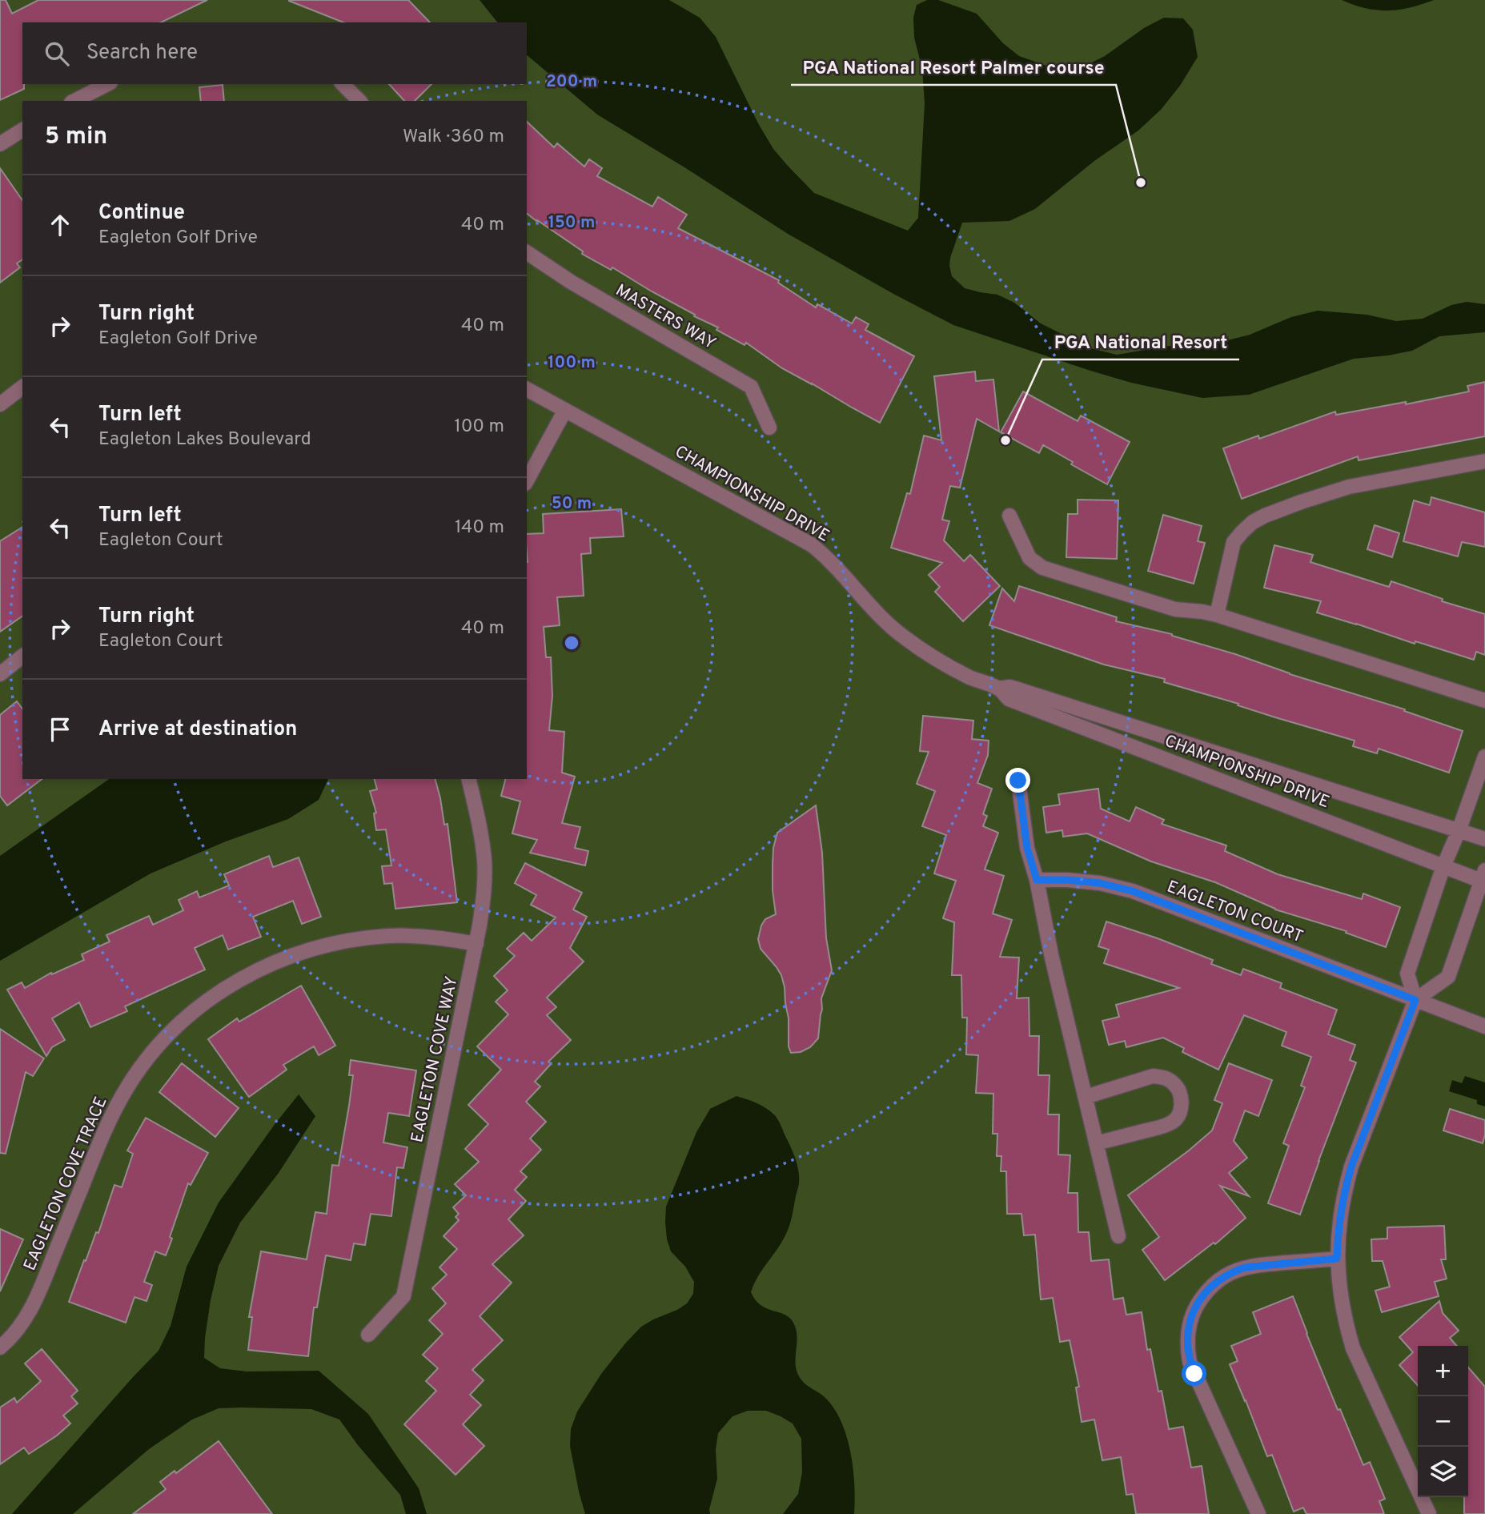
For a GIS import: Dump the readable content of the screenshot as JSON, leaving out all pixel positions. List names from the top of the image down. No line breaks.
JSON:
{"streets":{"street":["MASTERS WAY","CHAMPIONSHIP DRIVE","EAGLETON COURT","EAGLETON COVE WAY","EAGLETON COVE TRACE"]},"crossings":[["EAGLETON COVE WAY","EAGLETON COVE TRACE"]],"places":["PGA National Resort Palmer course","PGA National Resort"],"page":{"search":"Search here","heading":["5 min","Walk · 360 m"],"list":[["Continue","Eagleton Golf Drive","40 m"],["Turn right","Eagleton Golf Drive","40 m"],["Turn left","Eagleton Lakes Boulevard","100 m"],["Turn left","Eagleton Court","140 m"],["Turn right","Eagleton Court","40 m"],"Arrive at destination"],"map_buttons":["+","−"]},"rings":["200 m","150 m","100 m","50 m"]}
